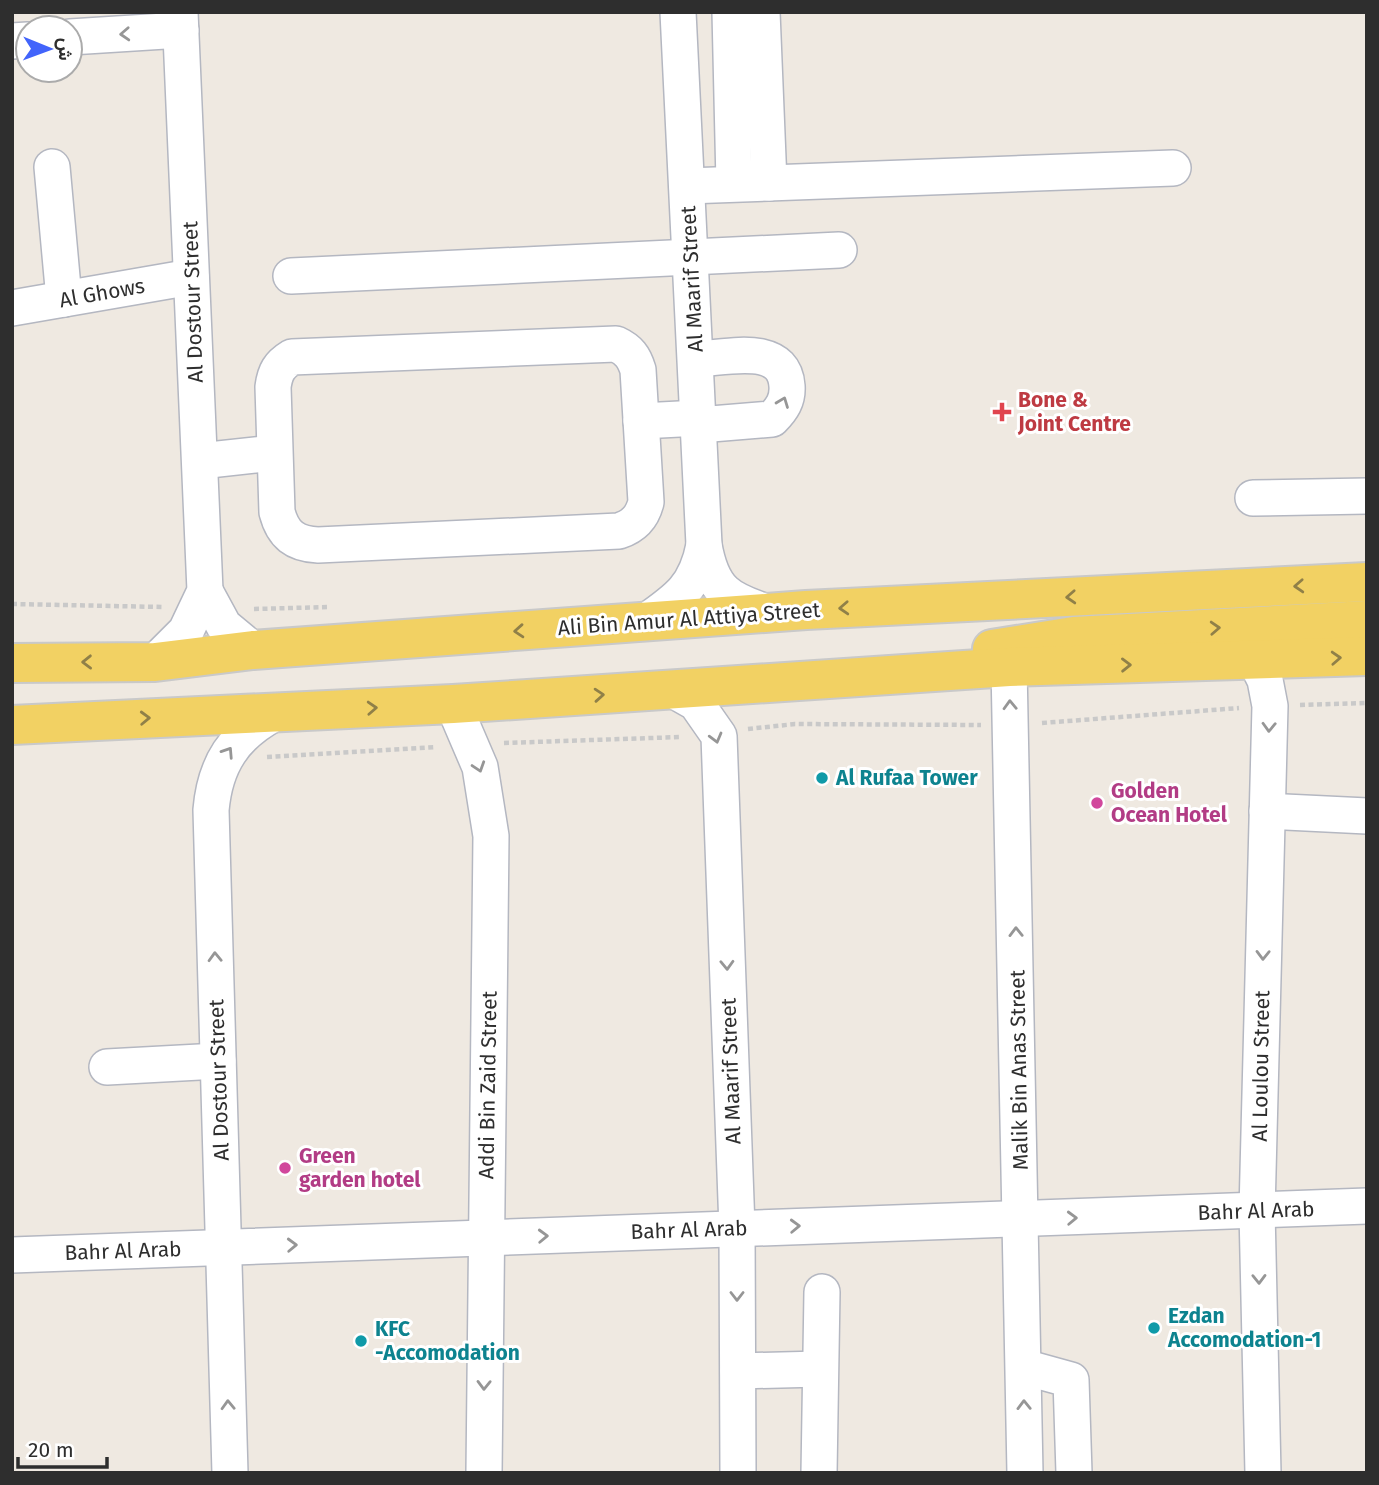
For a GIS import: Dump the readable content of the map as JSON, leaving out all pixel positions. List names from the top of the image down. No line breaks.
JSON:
{"streets":{"main road":["Ali Bin Amur Al Attiya Street"],"street":["Al Maarif Street","Al Ghows","Al Dostour Street","Al Loulou Street","Malik Bin Anas Street","Addi Bin Zaid Street","Bahr Al Arab"]},"crossings":[["Al Maarif Street","Ali Bin Amur Al Attiya Street"],["Al Maarif Street","Bahr Al Arab"],["Al Ghows","Al Dostour Street"],["Al Dostour Street","Ali Bin Amur Al Attiya Street"],["Al Dostour Street","Bahr Al Arab"],["Al Loulou Street","Bahr Al Arab"],["Malik Bin Anas Street","Bahr Al Arab"],["Addi Bin Zaid Street","Bahr Al Arab"]],"one_way":["Al Maarif Street","Al Dostour Street","Al Loulou Street","Malik Bin Anas Street","Addi Bin Zaid Street","Bahr Al Arab"],"places":{"health":["Bone & Joint Centre"],"other":["Al Rufaa Tower","Golden Ocean Hotel","Green garden hotel","Ezdan Accomodation-1","KFC -Accomodation"]},"scale_bar":"20 m","north":"right"}
